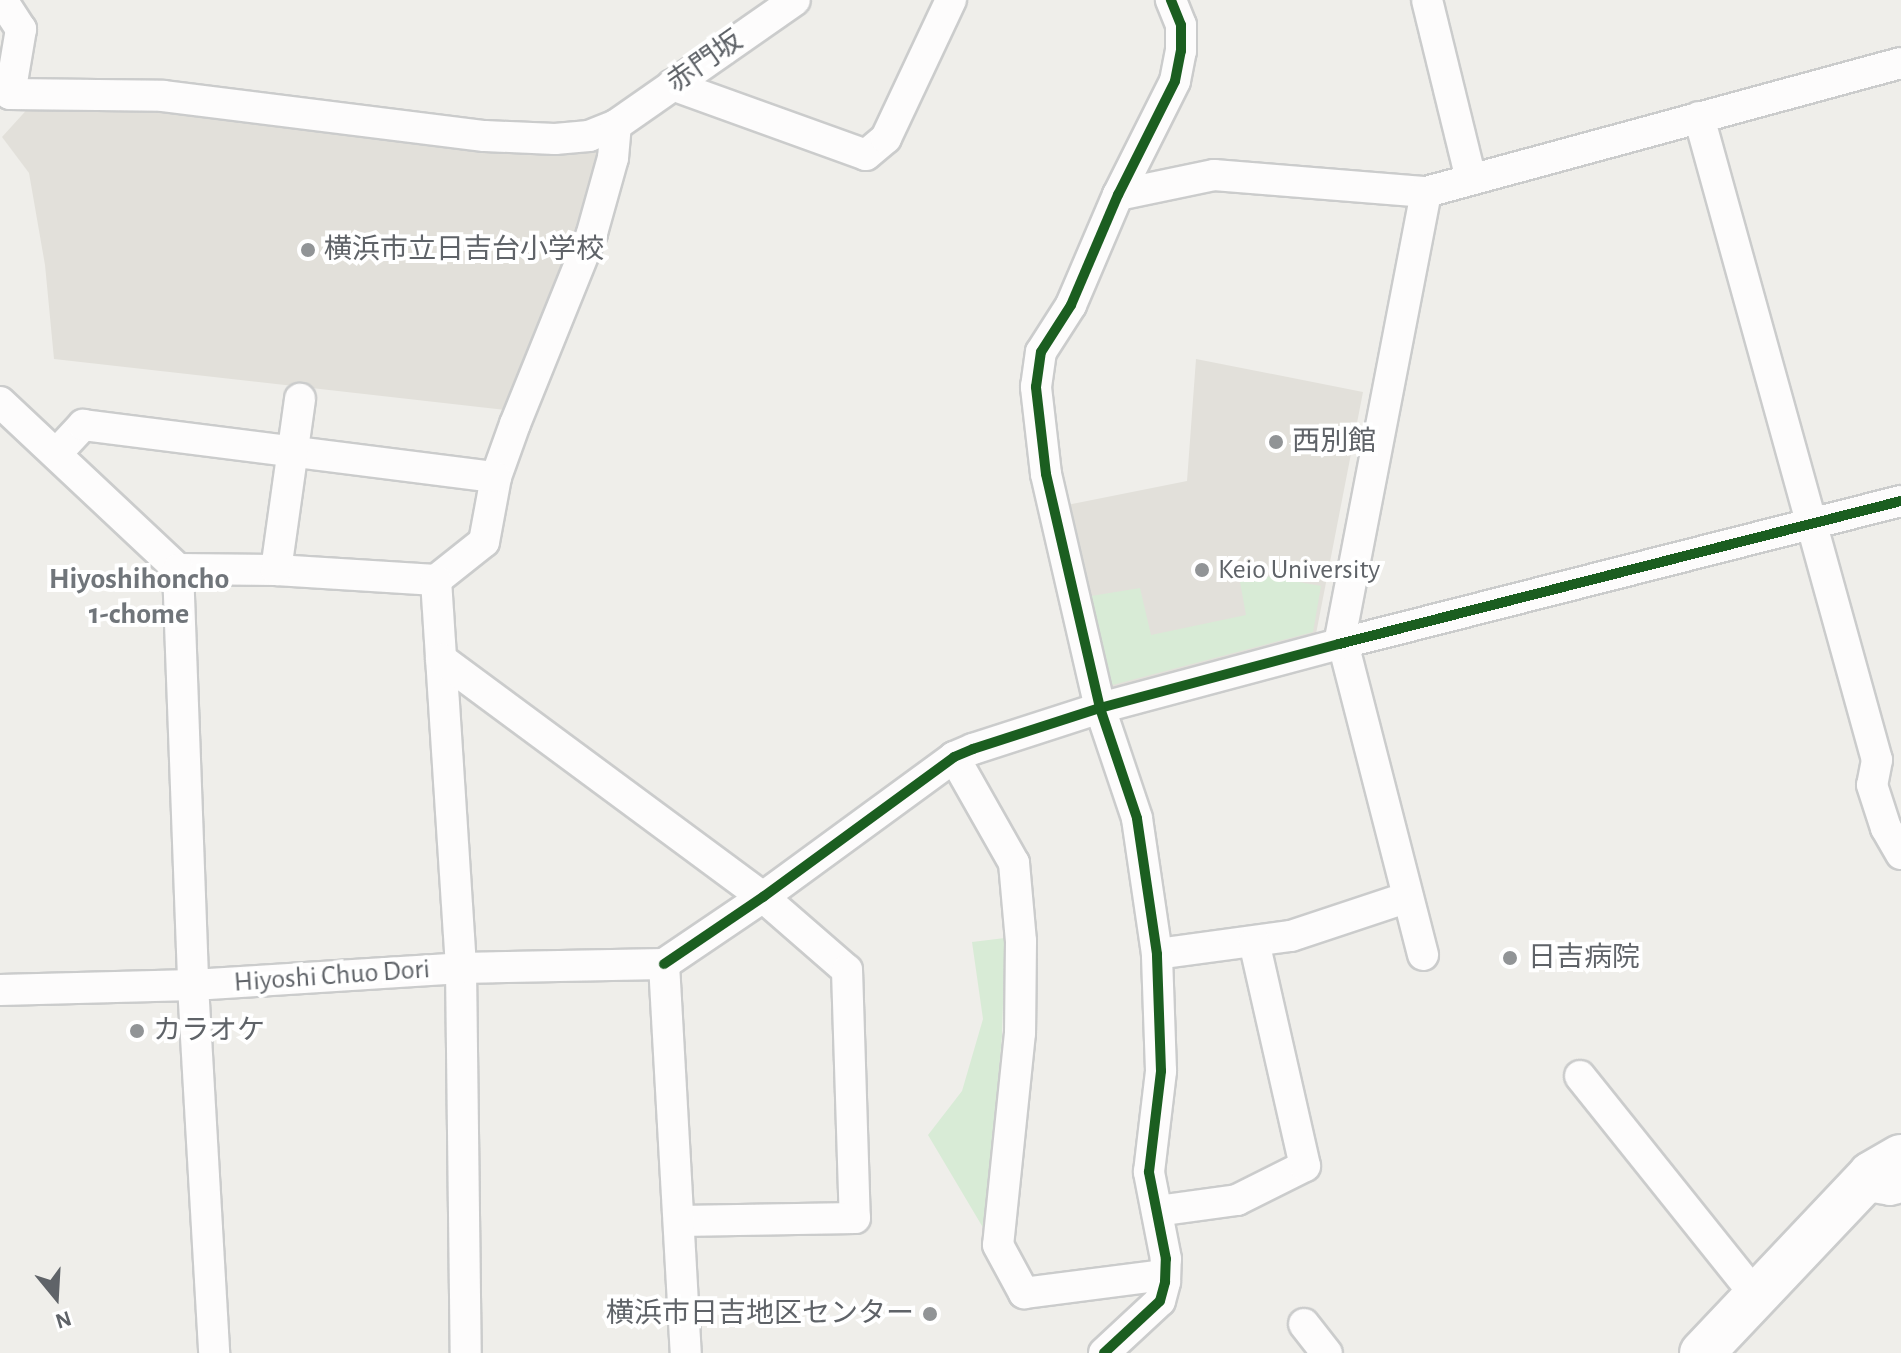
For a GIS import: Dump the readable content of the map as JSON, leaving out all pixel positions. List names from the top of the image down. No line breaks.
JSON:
{"streets":{"street":["赤門坂","Hiyoshi Chuo Dori"]},"districts":["Hiyoshihoncho 1-chome"],"places":["横浜市立日吉台小学校","西別館","Keio University","日吉病院","カラオケ","横浜市日吉地区センター"],"north":"bottom"}
